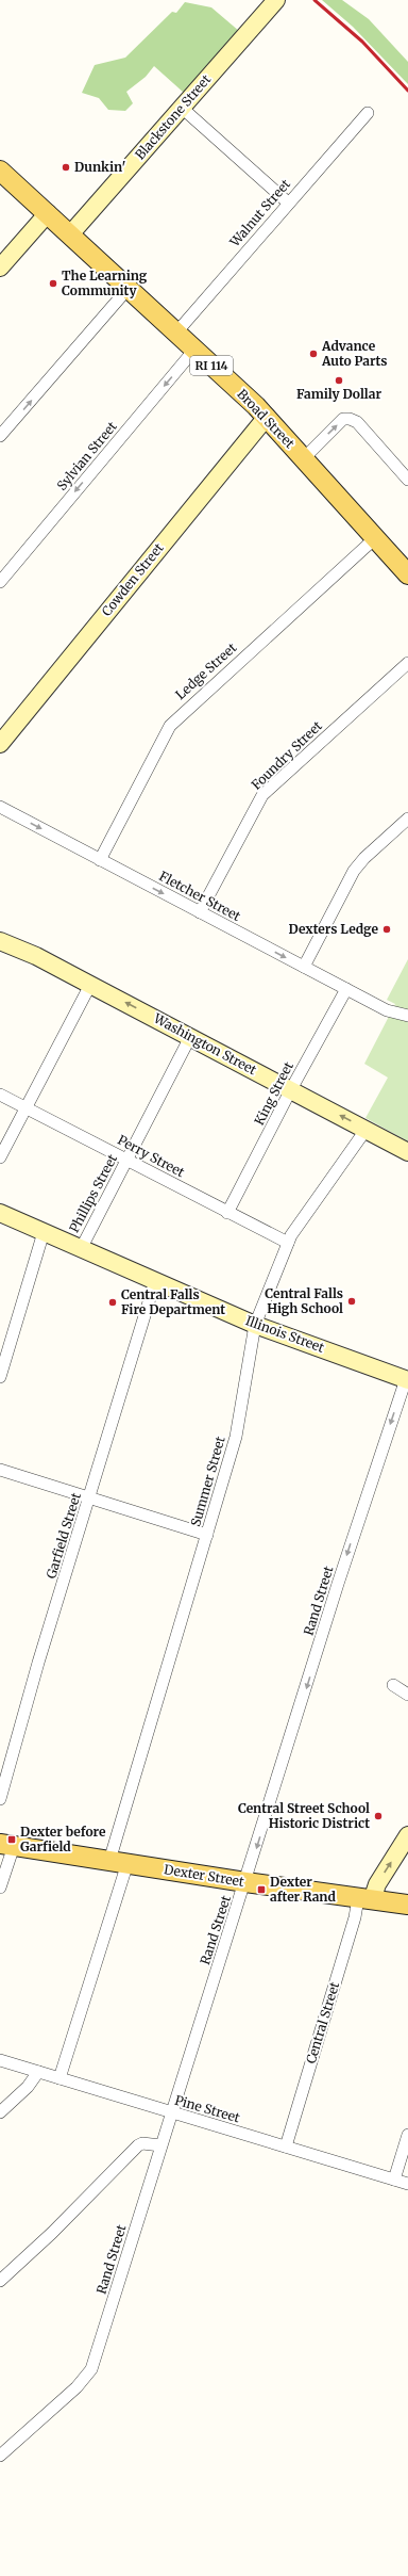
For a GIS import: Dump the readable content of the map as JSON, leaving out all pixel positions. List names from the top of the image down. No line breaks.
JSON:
{"streets":{"main road":["RI 114","Broad Street","Dexter Street"],"street":["Blackstone Street","Walnut Street","Sylvian Street","Cowden Street","Ledge Street","Foundry Street","Fletcher Street","Washington Street","King Street","Perry Street","Phillips Street","Illinois Street","Summer Street","Garfield Street","Rand Street","Central Street","Pine Street"]},"crossings":[["Blackstone Street","Broad Street"],["Walnut Street","Broad Street"],["Broad Street","Sylvian Street"],["Broad Street","Cowden Street"],["Broad Street","Ledge Street"],["Ledge Street","Fletcher Street"],["Foundry Street","Fletcher Street"],["Fletcher Street","King Street"],["Washington Street","King Street"],["Washington Street","Phillips Street"],["Washington Street","Summer Street"],["King Street","Perry Street"],["Perry Street","Phillips Street"],["Perry Street","Summer Street"],["Phillips Street","Illinois Street"],["Illinois Street","Summer Street"],["Illinois Street","Garfield Street"],["Illinois Street","Rand Street"],["Summer Street","Dexter Street"],["Rand Street","Dexter Street"],["Rand Street","Pine Street"],["Dexter Street","Central Street"],["Central Street","Pine Street"]],"one_way":["Fletcher Street","Washington Street","Rand Street"],"places":{"other":["Dunkin'","The Learning Community","Advance Auto Parts","Family Dollar","Dexters Ledge","Central Falls High School","Central Falls Fire Department","Central Street School Historic District"],"transit":["Dexter before Garfield","Dexter after Rand"]}}
